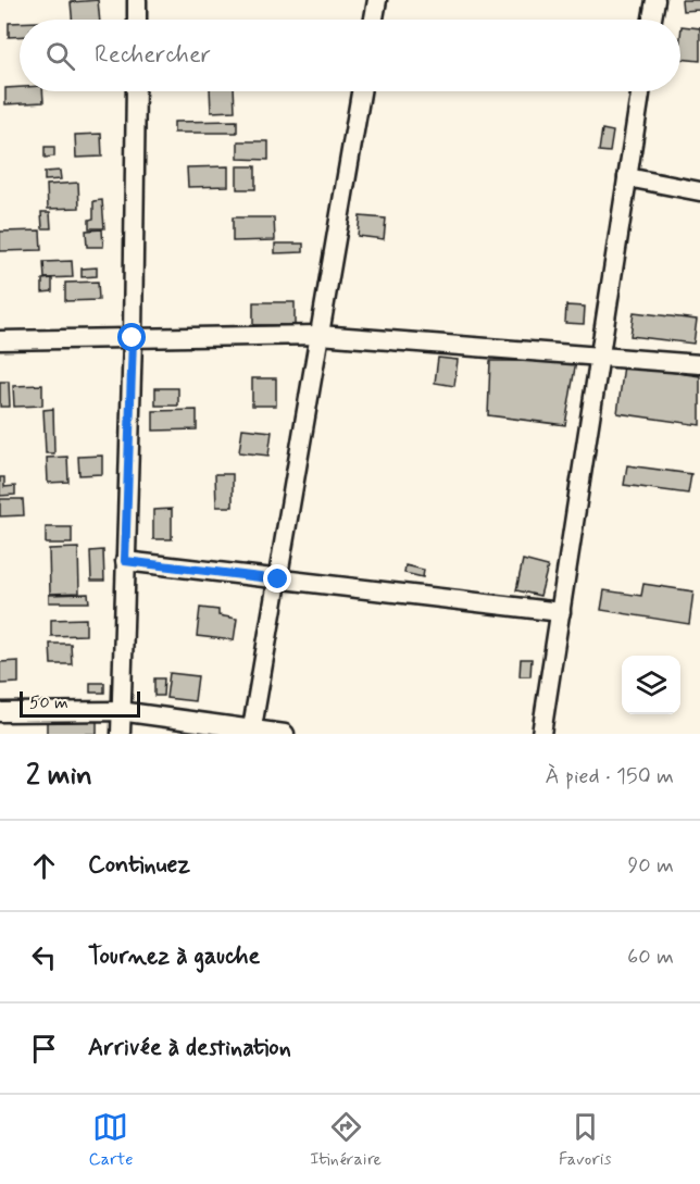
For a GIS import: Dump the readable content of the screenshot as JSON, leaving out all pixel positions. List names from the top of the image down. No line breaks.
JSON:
{"scale_bar":"50 m","page":{"search":"Rechercher","scale":"50 m","heading":["2 min","À pied · 150 m"],"list":[["Continuez","90 m"],["Tournez à gauche","60 m"],"Arrivée à destination"],"nav":["Carte","Itinéraire","Favoris"]}}
